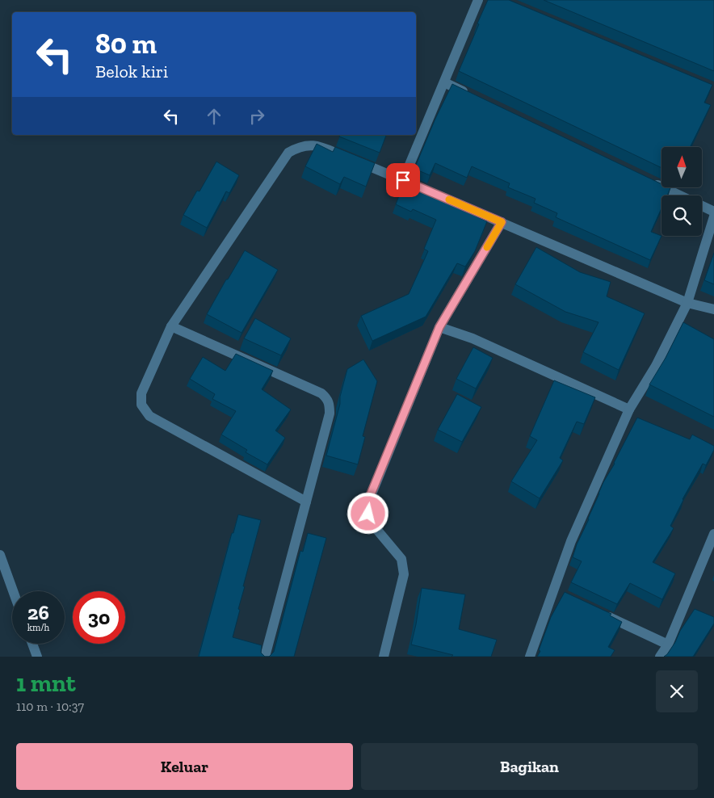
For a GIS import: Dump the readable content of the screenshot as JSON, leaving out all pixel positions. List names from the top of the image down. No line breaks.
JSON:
{"north":"top","page":{"turn":["80 m","Belok kiri"],"speed":"26 km/h","limit":"30","heading":["1 mnt","110 m · 10:37"],"buttons":["Keluar","Bagikan"]}}
